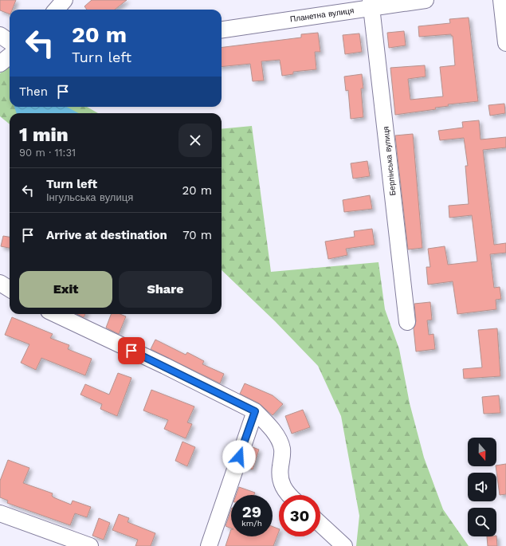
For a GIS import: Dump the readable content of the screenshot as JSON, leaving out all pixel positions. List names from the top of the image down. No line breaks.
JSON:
{"streets":{"street":["Планетна вулиця","Берлінська вулиця"]},"crossings":[["Планетна вулиця","Берлінська вулиця"]],"north":"bottom","page":{"turn":["20 m","Turn left"],"then":"Then","heading":["1 min","90 m · 11:31"],"list":[{"name":"Turn left","note":"Інгульська вулиця","value":"20 m"},{"name":"Arrive at destination","value":"70 m"}],"buttons":["Exit","Share"],"speed":"29 km/h","limit":"30"}}
